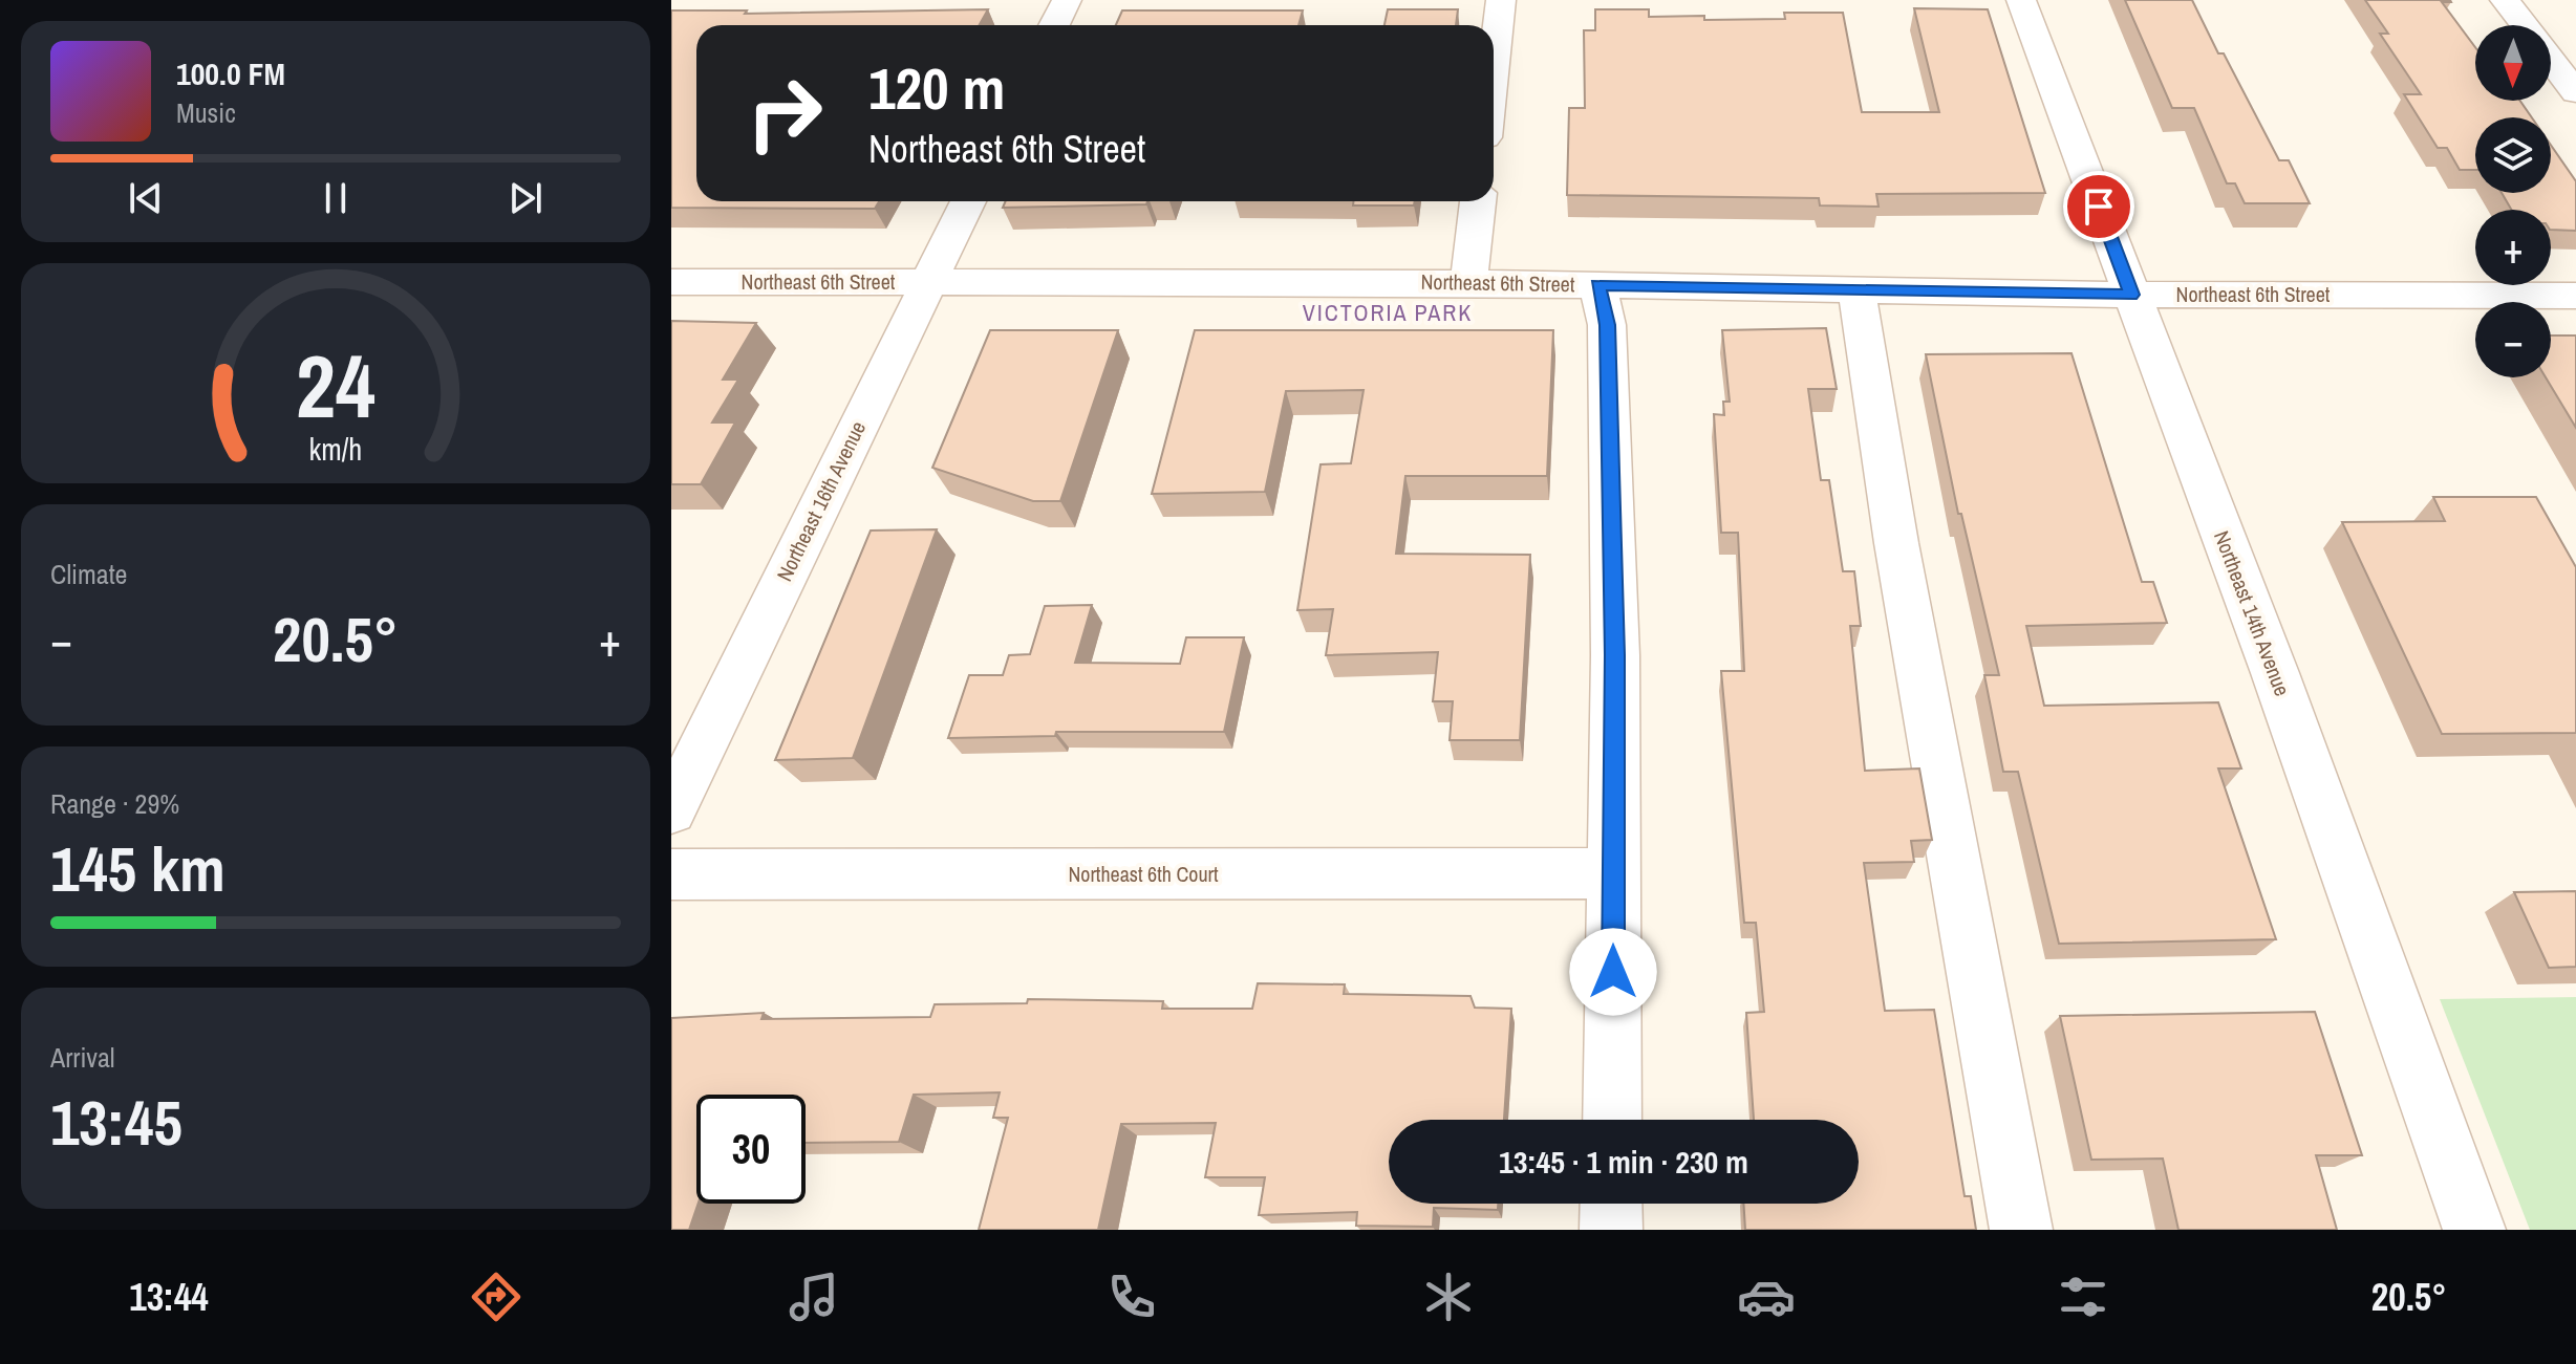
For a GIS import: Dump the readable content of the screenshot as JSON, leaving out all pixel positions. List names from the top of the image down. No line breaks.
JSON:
{"streets":{"street":["Northeast 6th Street","Northeast 16th Avenue","Northeast 14th Avenue","Northeast 6th Court"]},"crossings":[["Northeast 6th Street","Northeast 16th Avenue"],["Northeast 6th Street","Northeast 14th Avenue"]],"districts":["VICTORIA PARK"],"north":"bottom","page":{"map_buttons":["+","−"],"turn":["120 m","Northeast 6th Street"],"song":["100.0 FM","Music"],"tile":["Climate",["Range · 29%","145 km"],["Arrival","13:45"]],"heat":["−","20.5°","+"],"limit":"30","trip":"13:45 · 1 min · 230 m","tabs":["13:44","20.5°"],"gauge":["24","km/h"]}}
